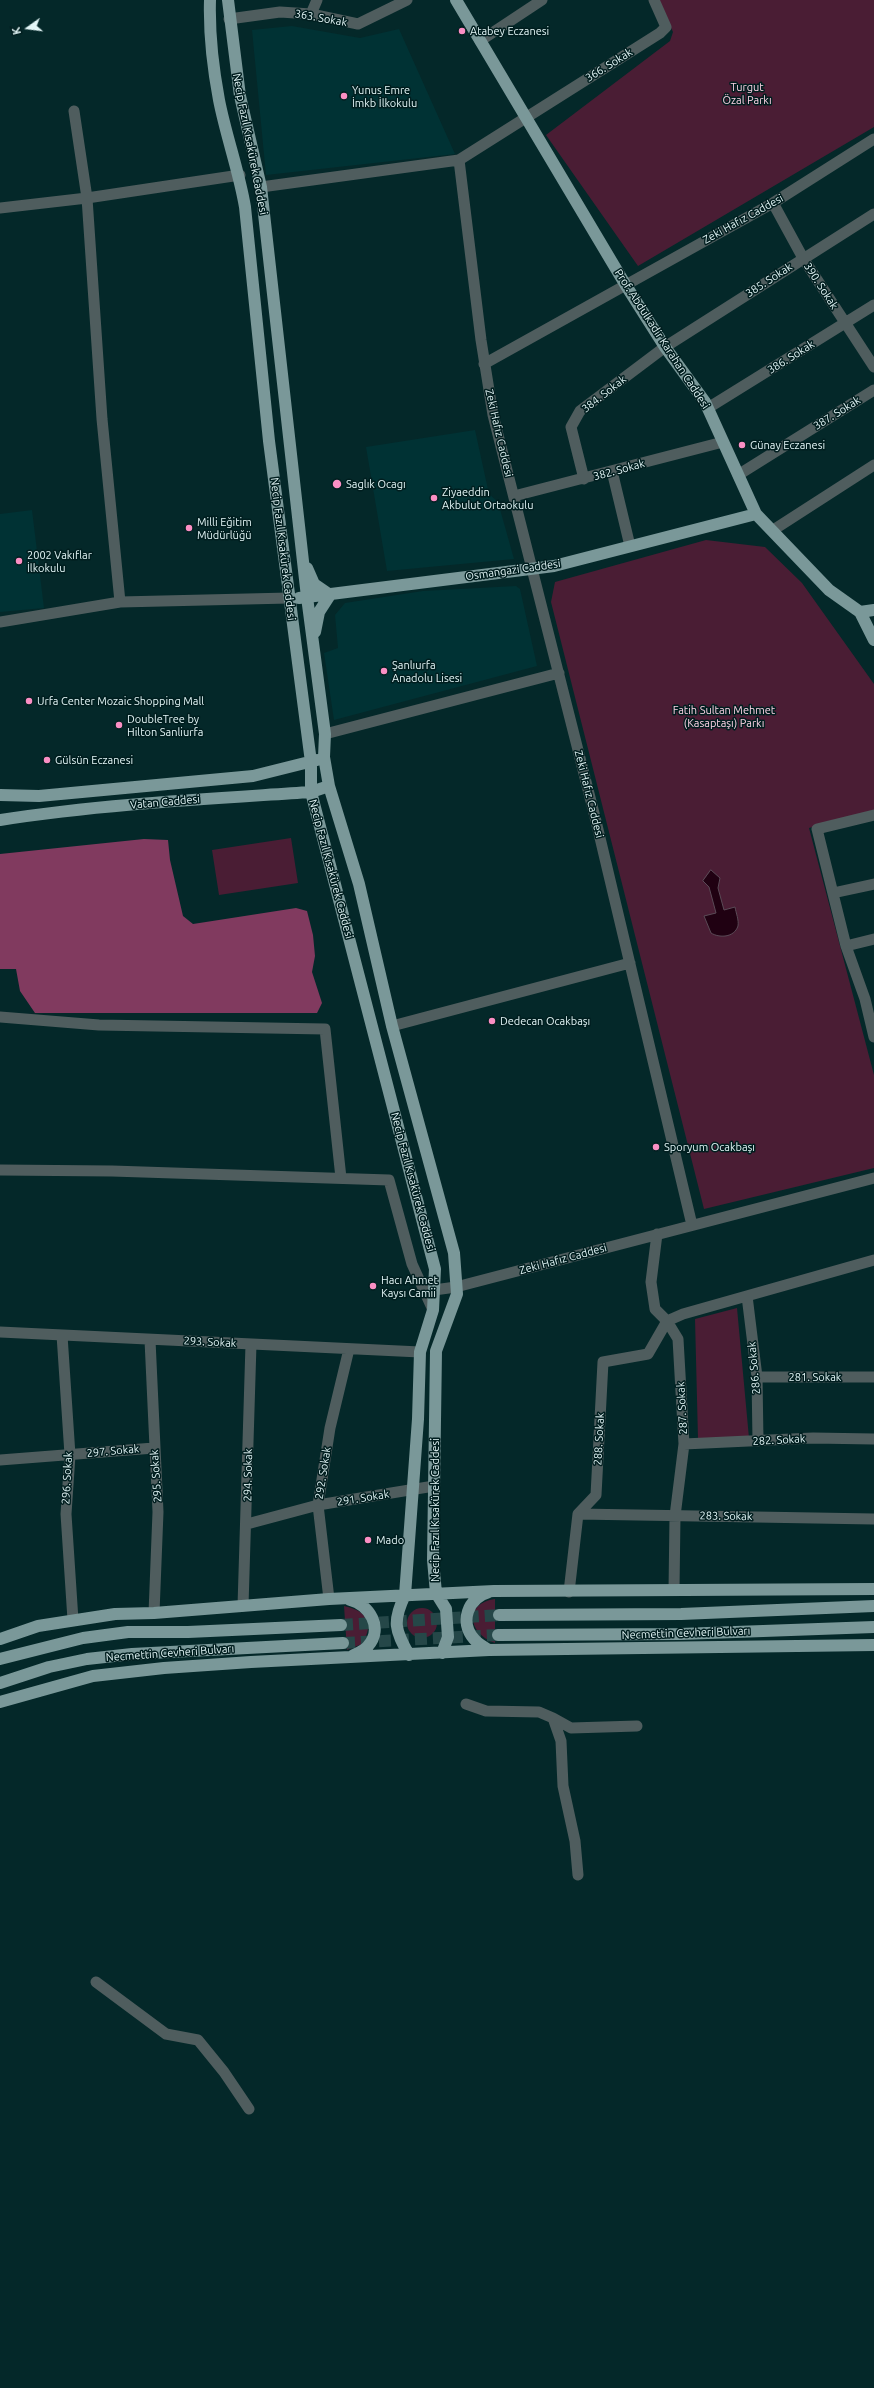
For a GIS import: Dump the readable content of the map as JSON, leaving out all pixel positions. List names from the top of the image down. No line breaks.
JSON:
{"streets":{"main road":["Necip Fazıl Kısakürek Caddesi","Prof. Abdulkadir Karahan Caddesi","Osmangazi Caddesi","Vatan Caddesi","Necmettin Cevheri Bulvarı"],"street":["363. Sokak","366. Sokak","Zeki Hafız Caddesi","385. Sokak","390. Sokak","386. Sokak","384. Sokak","387. Sokak","382. Sokak","293. Sokak","286. Sokak","281. Sokak","287. Sokak","288. Sokak","282. Sokak","297. Sokak","292. Sokak","294. Sokak","295. Sokak","296. Sokak","291. Sokak","283. Sokak"]},"crossings":[["363. Sokak","Necip Fazıl Kısakürek Caddesi"],["366. Sokak","Prof. Abdulkadir Karahan Caddesi"],["Necip Fazıl Kısakürek Caddesi","Zeki Hafız Caddesi"],["Necip Fazıl Kısakürek Caddesi","Osmangazi Caddesi"],["Necip Fazıl Kısakürek Caddesi","Vatan Caddesi"],["Necip Fazıl Kısakürek Caddesi","293. Sokak"],["Necip Fazıl Kısakürek Caddesi","291. Sokak"],["Zeki Hafız Caddesi","390. Sokak"],["Zeki Hafız Caddesi","Prof. Abdulkadir Karahan Caddesi"],["Zeki Hafız Caddesi","382. Sokak"],["Zeki Hafız Caddesi","Osmangazi Caddesi"],["Zeki Hafız Caddesi","287. Sokak"],["385. Sokak","390. Sokak"],["385. Sokak","Prof. Abdulkadir Karahan Caddesi"],["385. Sokak","384. Sokak"],["390. Sokak","386. Sokak"],["Prof. Abdulkadir Karahan Caddesi","386. Sokak"],["Prof. Abdulkadir Karahan Caddesi","384. Sokak"],["Prof. Abdulkadir Karahan Caddesi","387. Sokak"],["Prof. Abdulkadir Karahan Caddesi","382. Sokak"],["Prof. Abdulkadir Karahan Caddesi","Osmangazi Caddesi"],["384. Sokak","382. Sokak"],["293. Sokak","292. Sokak"],["293. Sokak","294. Sokak"],["293. Sokak","295. Sokak"],["293. Sokak","296. Sokak"],["286. Sokak","281. Sokak"],["286. Sokak","282. Sokak"],["287. Sokak","288. Sokak"],["287. Sokak","282. Sokak"],["287. Sokak","283. Sokak"],["288. Sokak","283. Sokak"],["297. Sokak","295. Sokak"],["297. Sokak","296. Sokak"],["292. Sokak","291. Sokak"],["294. Sokak","291. Sokak"]],"parks":["Turgut Özal Parkı","Fatih Sultan Mehmet (Kasaptaşı) Parkı"],"places":["Atabey Eczanesi","Yunus Emre İmkb İlkokulu","Günay Eczanesi","Saglık Ocagı","Ziyaeddin Akbulut Ortaokulu","Milli Eğitim Müdürlüğü","2002 Vakıflar İlkokulu","Şanlıurfa Anadolu Lisesi","Urfa Center Mozaic Shopping Mall","DoubleTree by Hilton Sanliurfa","Gülsün Eczanesi","Dedecan Ocakbaşı","Sporyum Ocakbaşı","Hacı Ahmet Kaysı Camii","Mado"],"north":"left"}
